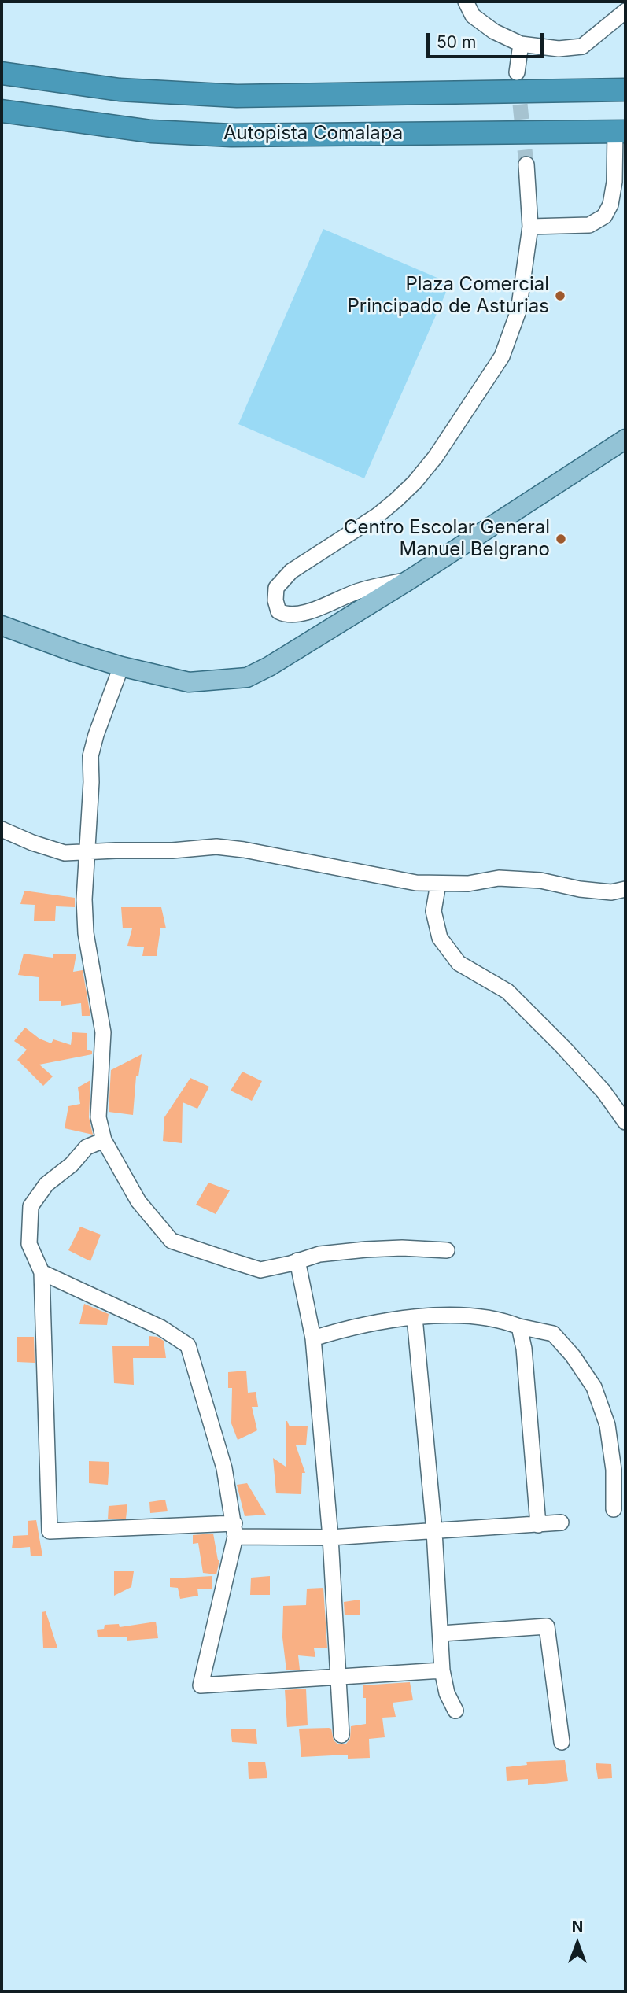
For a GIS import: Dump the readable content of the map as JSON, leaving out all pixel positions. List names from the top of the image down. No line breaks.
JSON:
{"streets":{"highway":["Autopista Comalapa"]},"places":["Plaza Comercial Principado de Asturias","Centro Escolar General Manuel Belgrano"],"scale_bar":"50 m","north":"top"}
